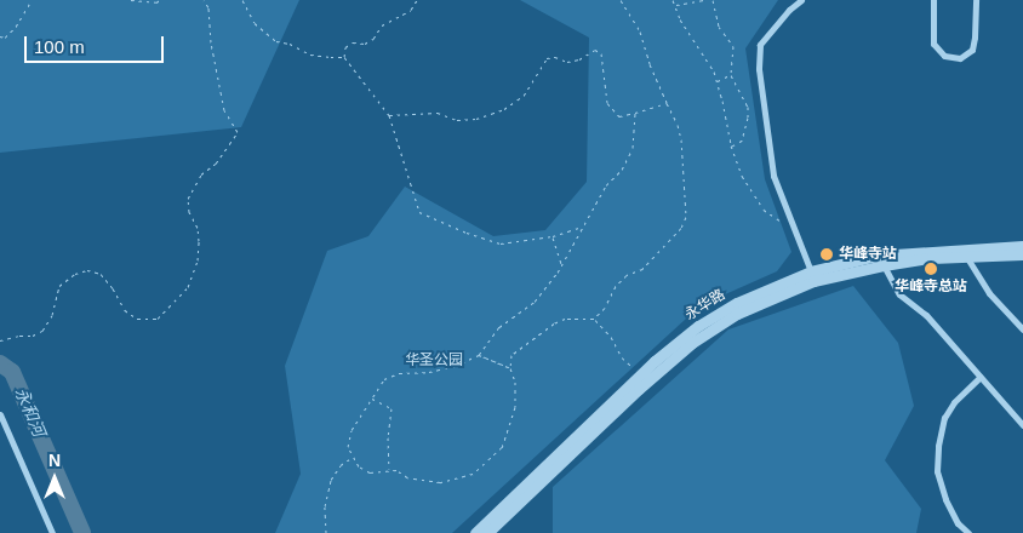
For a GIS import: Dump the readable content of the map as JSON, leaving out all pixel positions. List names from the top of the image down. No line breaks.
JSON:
{"streets":{"street":["永华路"]},"water":["永和河"],"parks":["华圣公园"],"places":["华峰寺站","华峰寺总站"],"scale_bar":"100 m","north":"top"}
